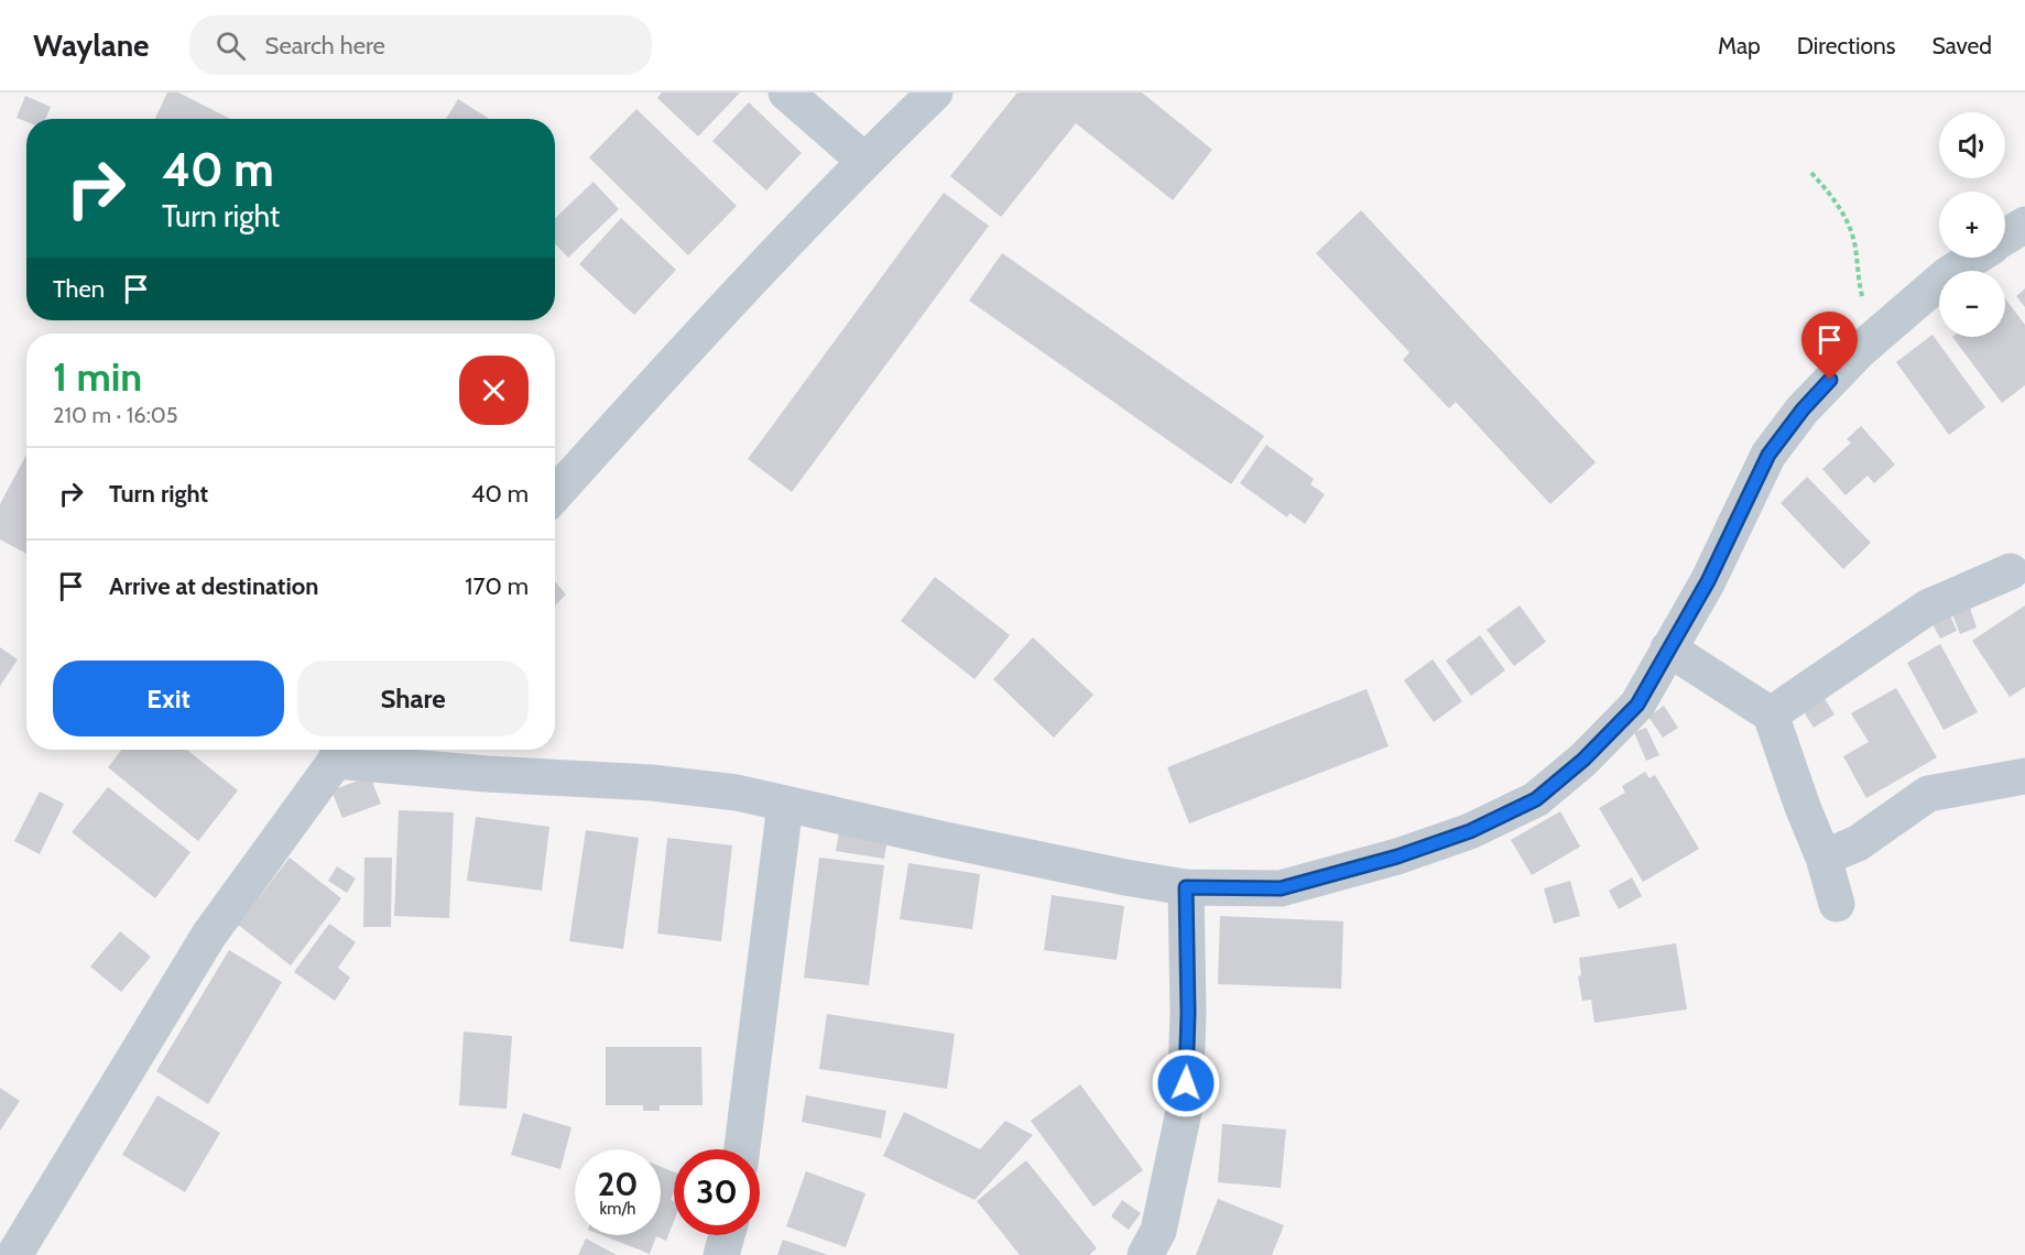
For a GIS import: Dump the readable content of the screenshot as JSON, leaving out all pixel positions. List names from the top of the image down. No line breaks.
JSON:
{"page":{"header":"Waylane","search":"Search here","nav":["Map","Directions","Saved"],"map_buttons":["+","−"],"turn":["40 m","Turn right"],"then":"Then","heading":["1 min","210 m · 16:05"],"list":[{"name":"Turn right","value":"40 m"},{"name":"Arrive at destination","value":"170 m"}],"buttons":["Exit","Share"],"speed":"20 km/h","limit":"30"}}
